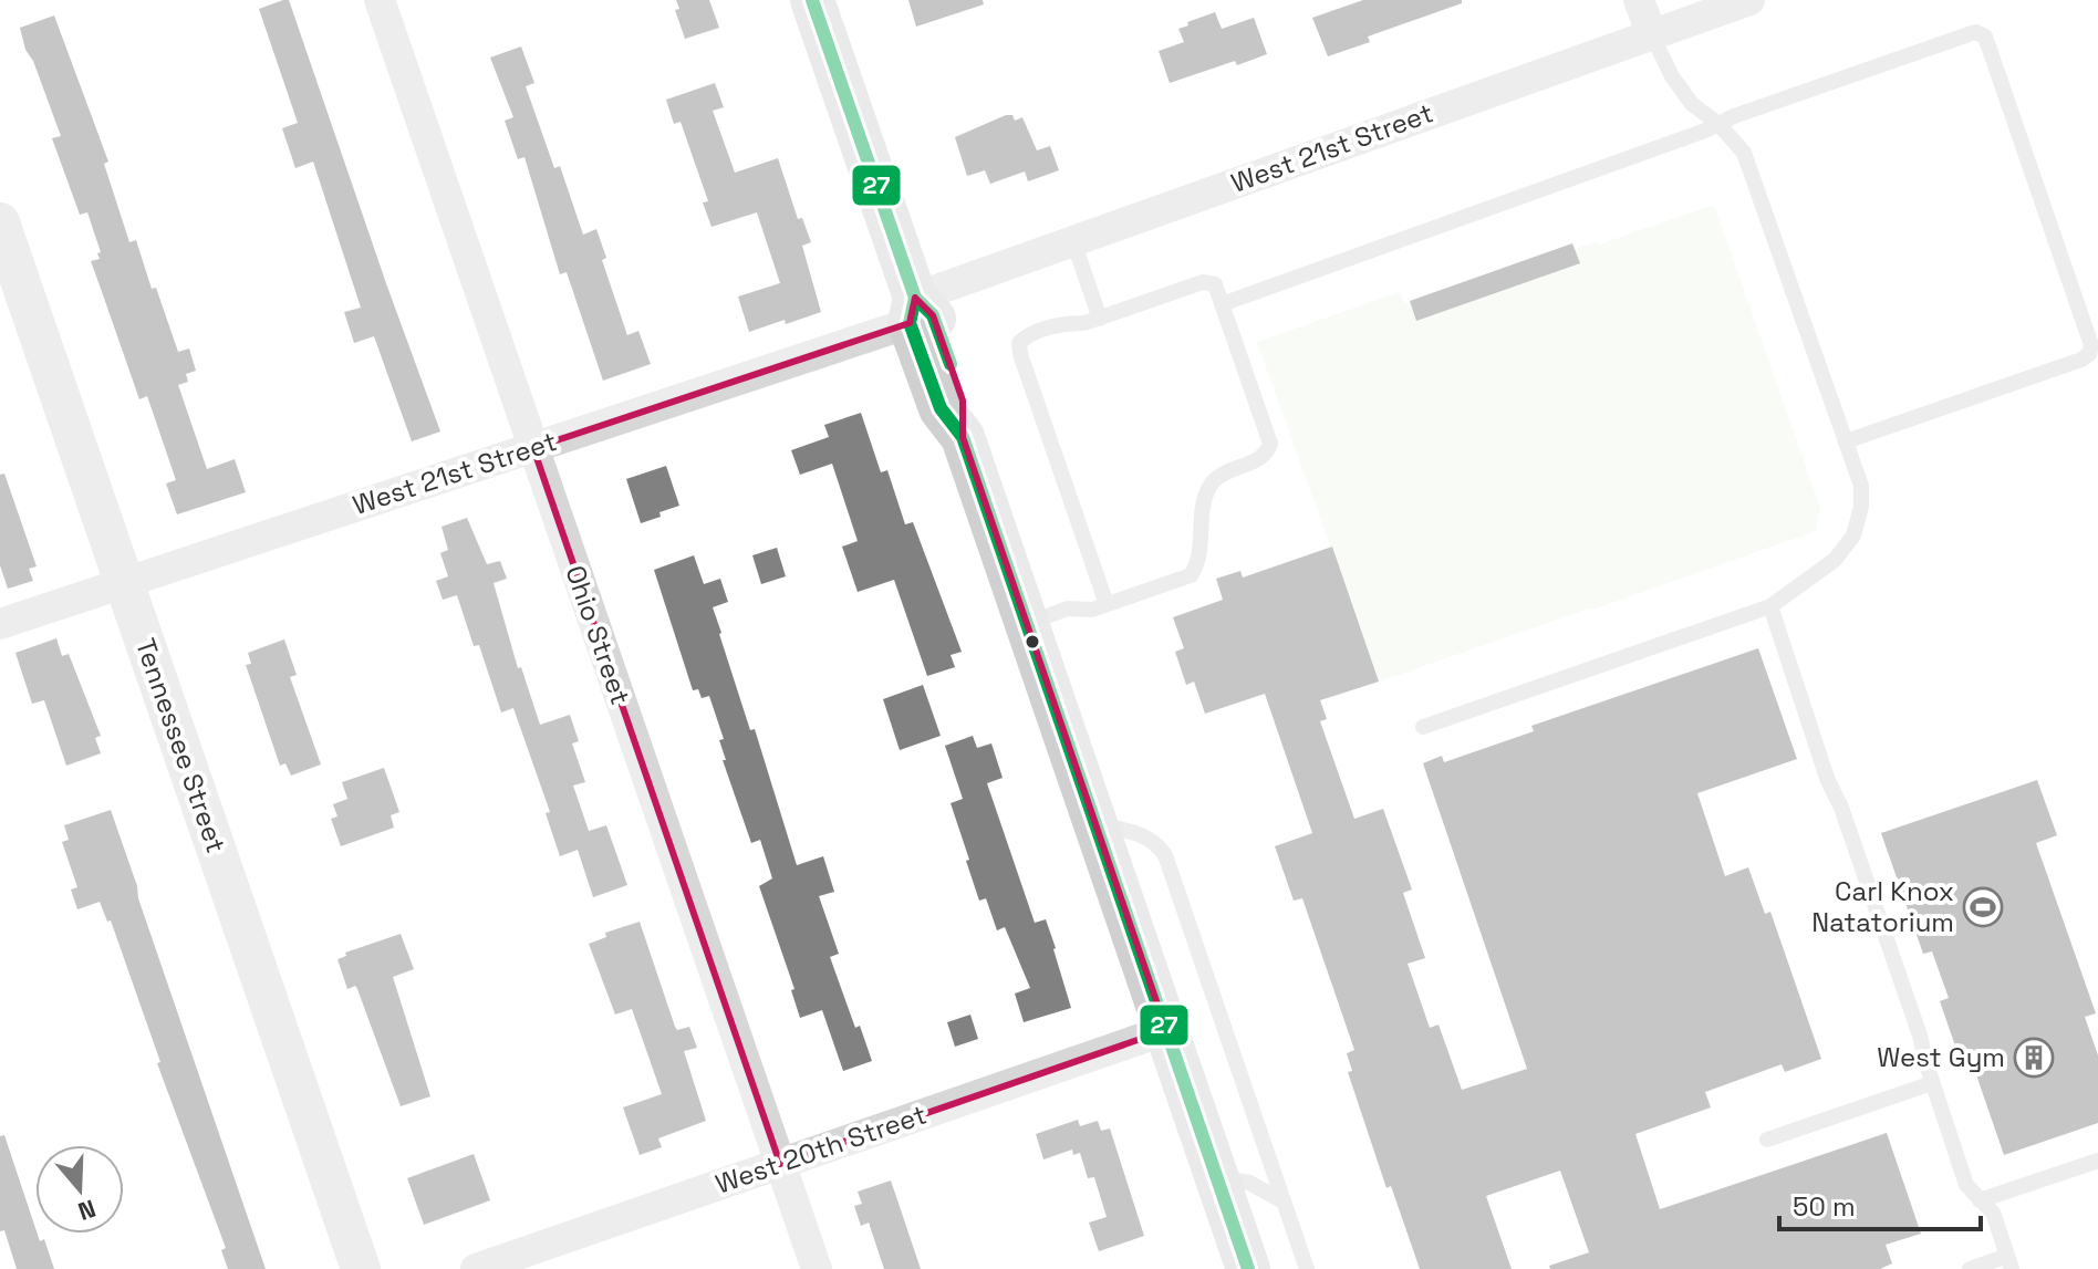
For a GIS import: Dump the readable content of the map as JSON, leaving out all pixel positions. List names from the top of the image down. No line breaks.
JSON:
{"streets":{"street":["West 21st Street","Ohio Street","Tennessee Street","West 20th Street"]},"crossings":[["West 21st Street","Ohio Street"],["West 21st Street","Tennessee Street"],["Ohio Street","West 20th Street"]],"places":{"sports":["Carl Knox Natatorium"],"building":["West Gym"]},"lines":["transit line 27"],"scale_bar":"50 m","north":"bottom"}
